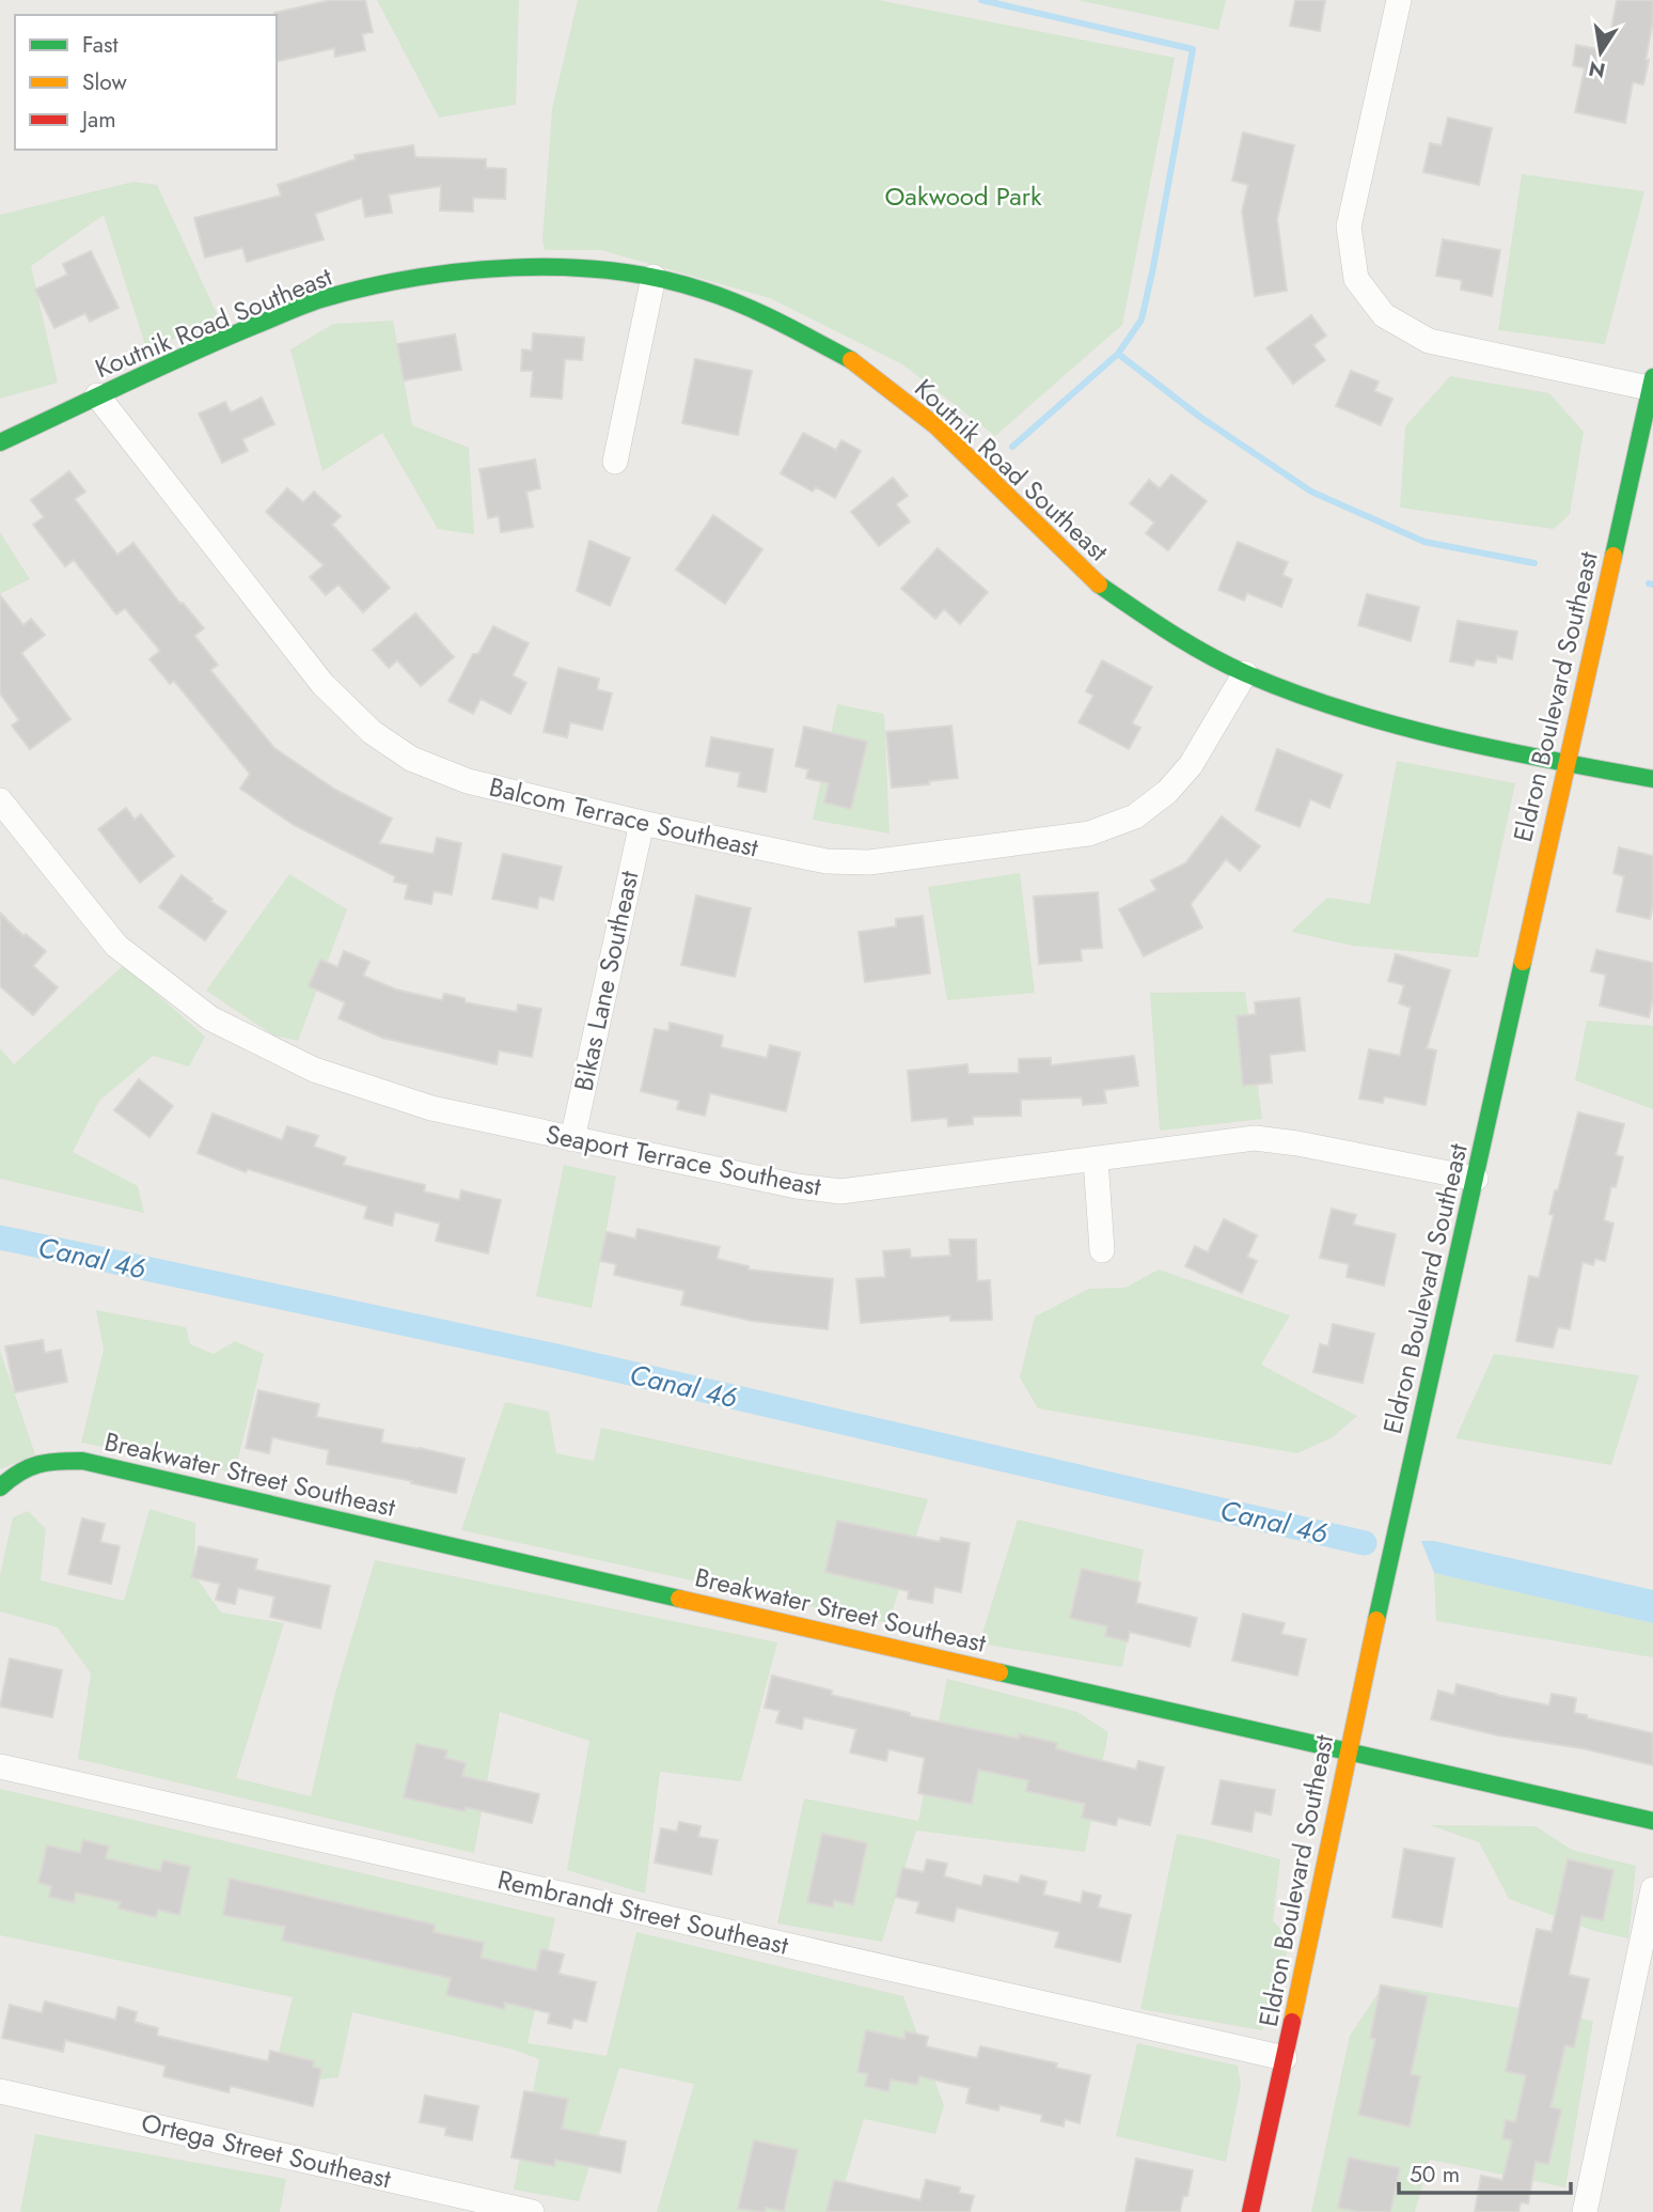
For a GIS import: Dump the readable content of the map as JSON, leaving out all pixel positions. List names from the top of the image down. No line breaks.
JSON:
{"streets":{"street":["Koutnik Road Southeast","Eldron Boulevard Southeast","Balcom Terrace Southeast","Bikas Lane Southeast","Seaport Terrace Southeast","Breakwater Street Southeast","Rembrandt Street Southeast","Ortega Street Southeast"]},"crossings":[["Koutnik Road Southeast","Eldron Boulevard Southeast"],["Koutnik Road Southeast","Balcom Terrace Southeast"],["Eldron Boulevard Southeast","Seaport Terrace Southeast"],["Eldron Boulevard Southeast","Breakwater Street Southeast"],["Eldron Boulevard Southeast","Rembrandt Street Southeast"],["Balcom Terrace Southeast","Bikas Lane Southeast"],["Bikas Lane Southeast","Seaport Terrace Southeast"]],"water":["Canal 46"],"parks":["Oakwood Park"],"legend":["Fast","Slow","Jam"],"scale_bar":"50 m","north":"bottom"}
